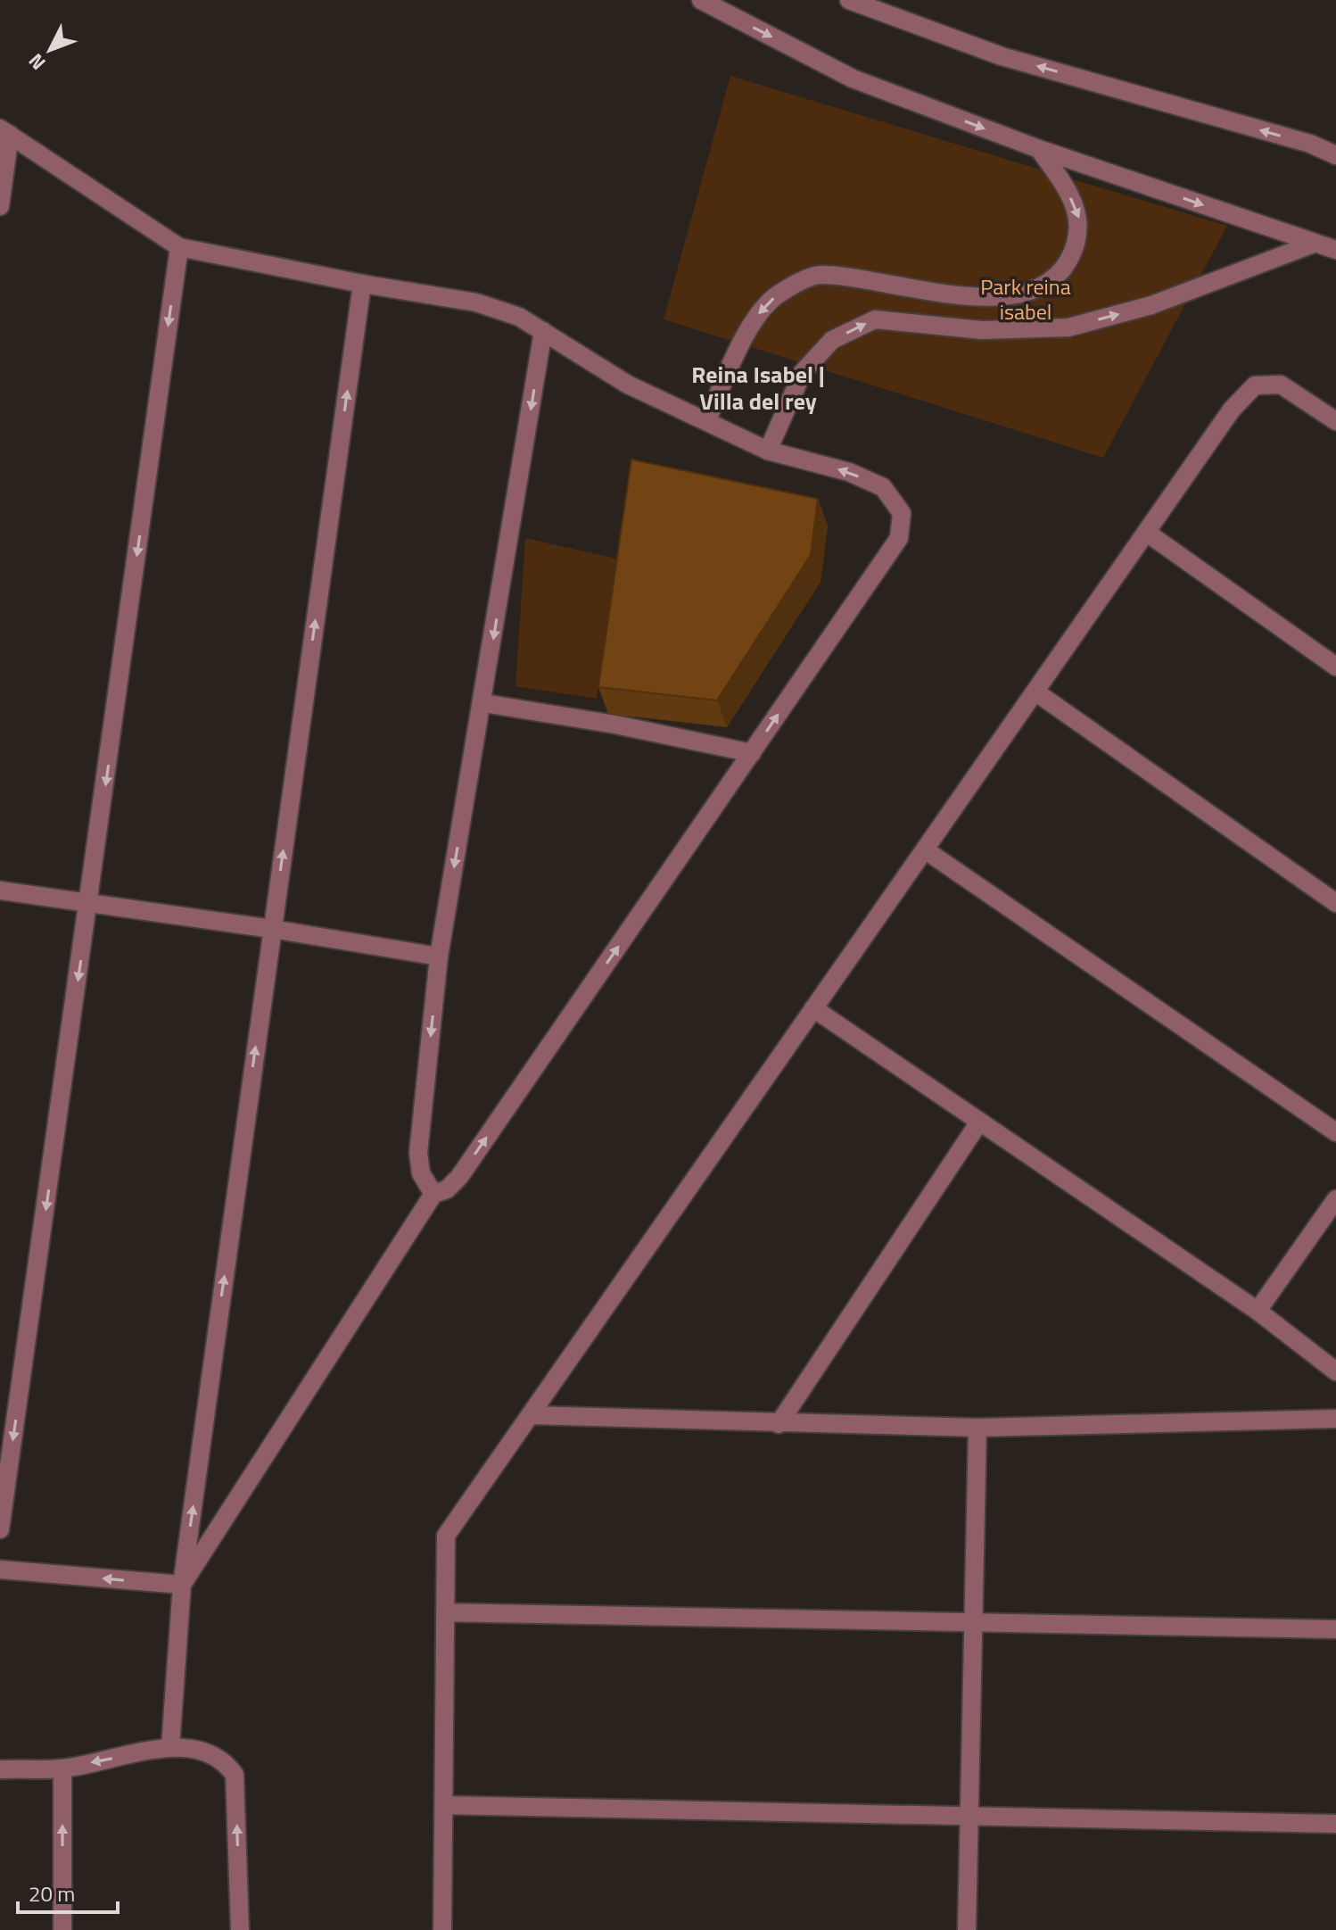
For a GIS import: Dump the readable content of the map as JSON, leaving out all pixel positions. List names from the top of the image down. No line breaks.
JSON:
{"districts":["Reina Isabel | Villa del rey"],"parks":["Park reina isabel"],"scale_bar":"20 m","north":"bottom left"}
